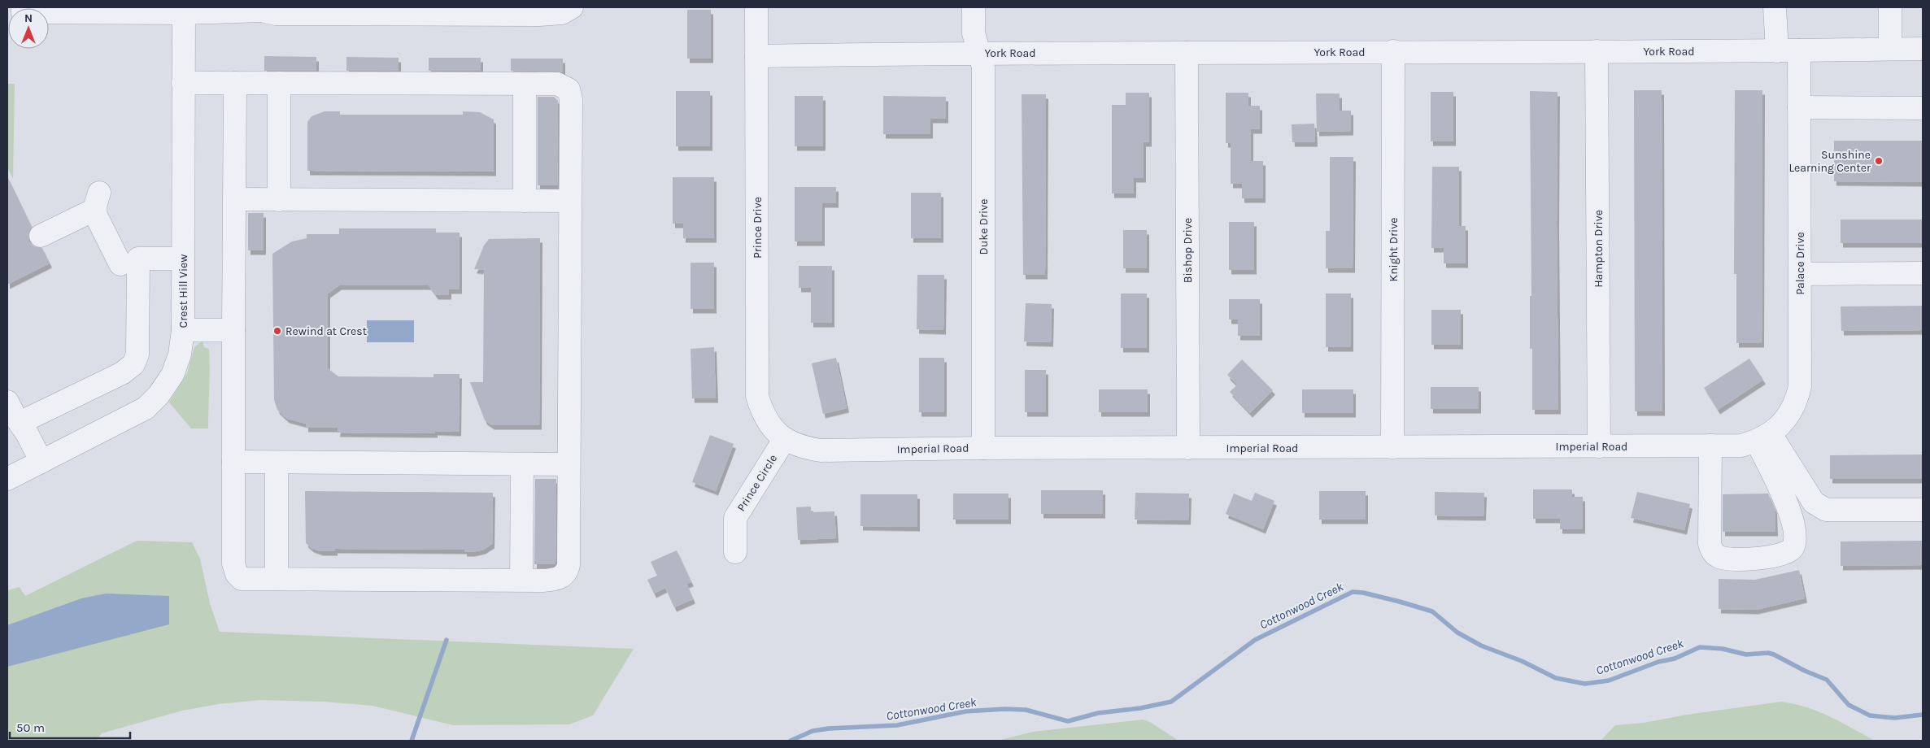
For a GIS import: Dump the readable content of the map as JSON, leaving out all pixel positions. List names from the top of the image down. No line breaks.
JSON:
{"streets":{"street":["York Road","Duke Drive","Prince Drive","Hampton Drive","Knight Drive","Bishop Drive","Palace Drive","Crest Hill View","Imperial Road","Prince Circle"]},"crossings":[["York Road","Duke Drive"],["York Road","Prince Drive"],["York Road","Hampton Drive"],["York Road","Knight Drive"],["York Road","Bishop Drive"],["York Road","Palace Drive"],["Duke Drive","Imperial Road"],["Prince Drive","Imperial Road"],["Prince Drive","Prince Circle"],["Hampton Drive","Imperial Road"],["Knight Drive","Imperial Road"],["Bishop Drive","Imperial Road"],["Palace Drive","Imperial Road"],["Imperial Road","Prince Circle"]],"water":["Cottonwood Creek"],"places":["Sunshine Learning Center","Rewind at Crest"],"scale_bar":"50 m","north":"top"}
